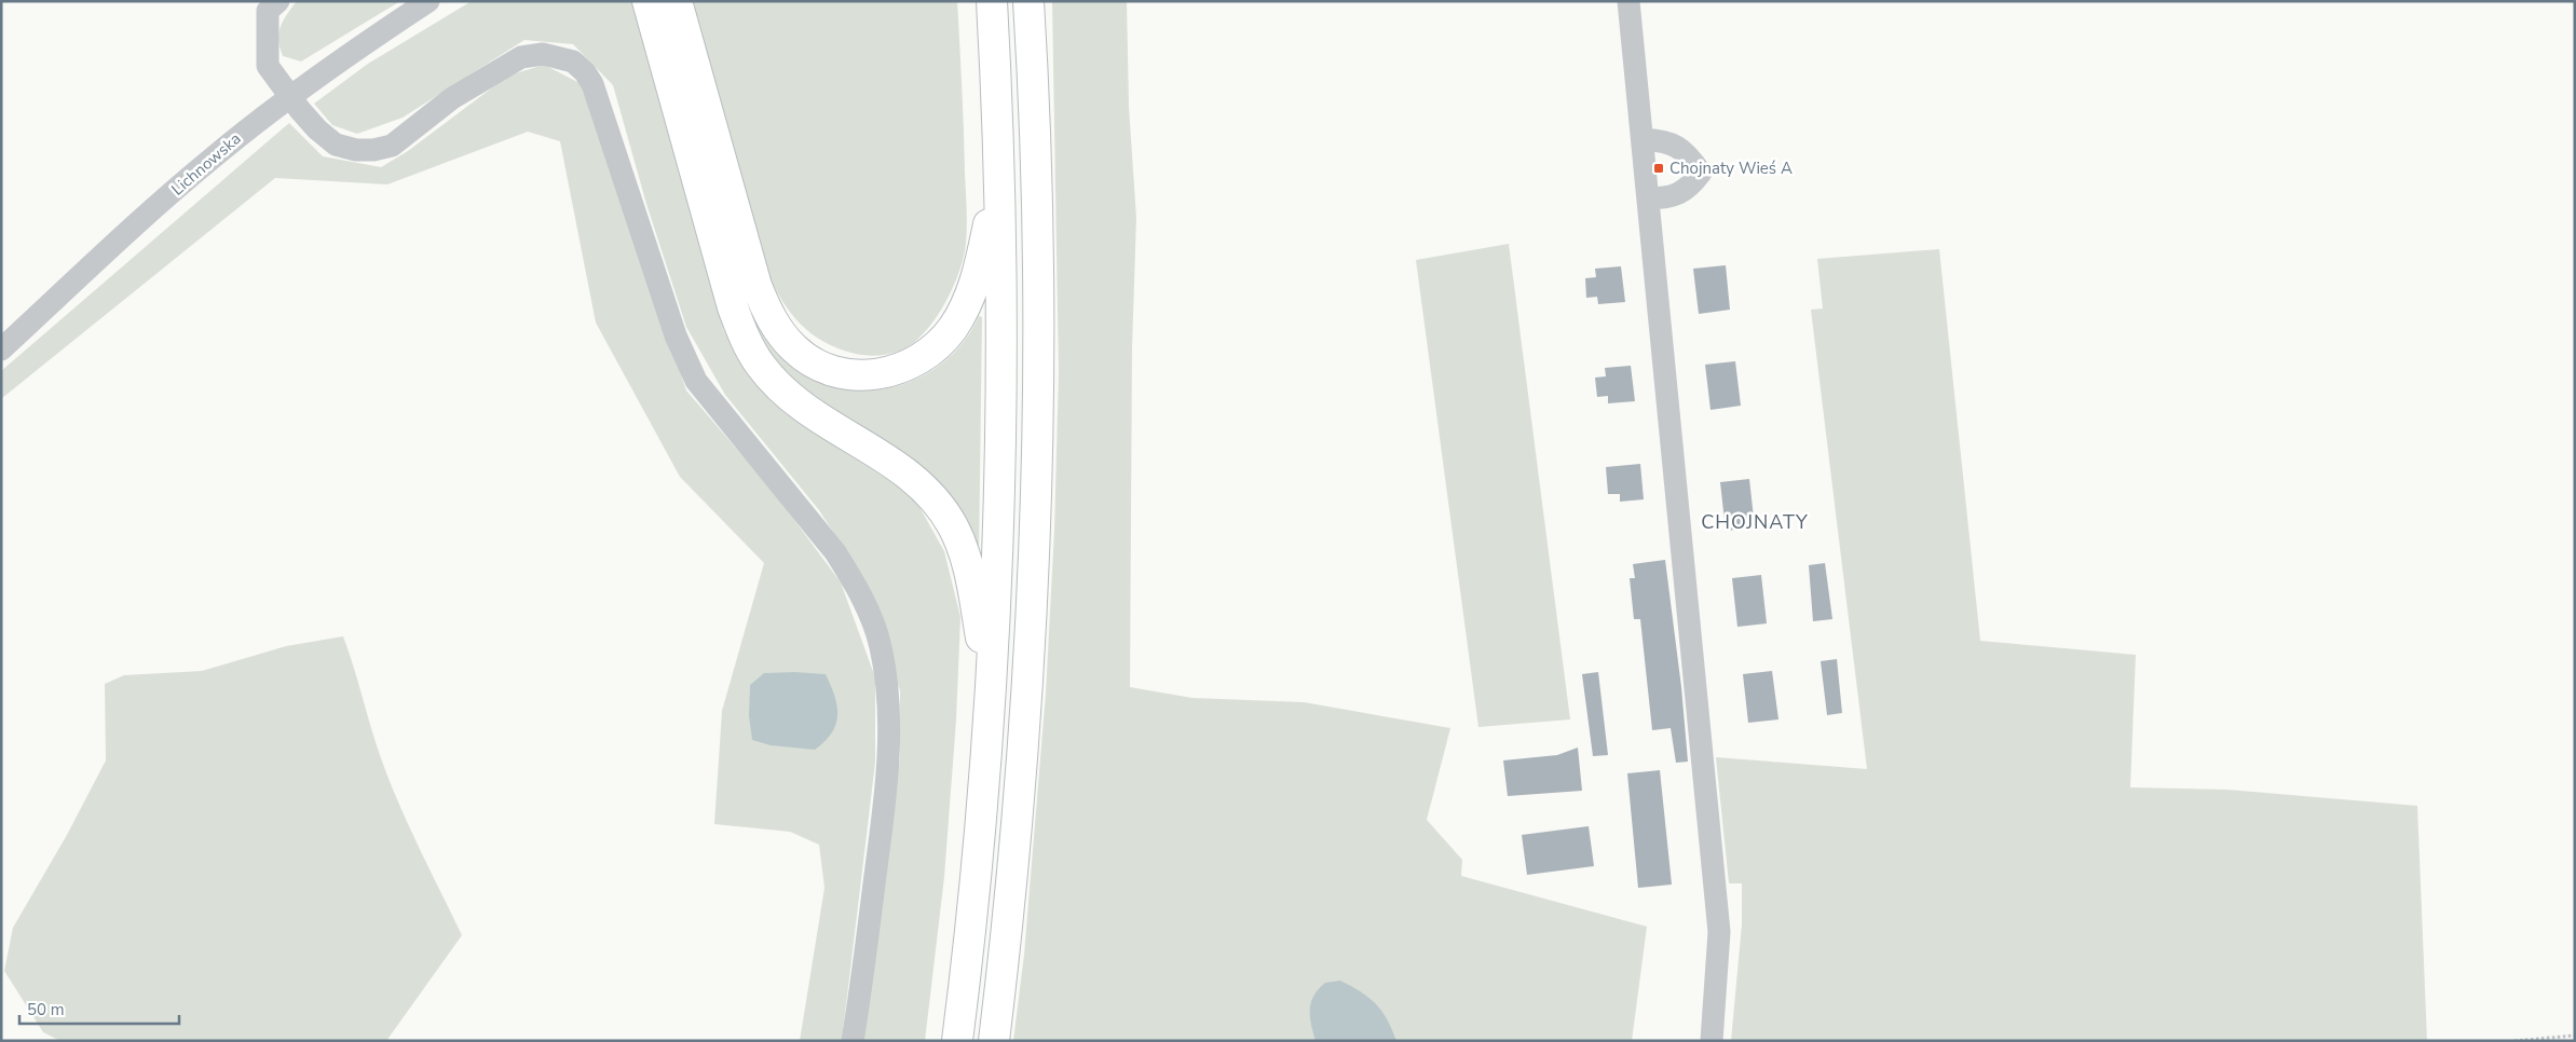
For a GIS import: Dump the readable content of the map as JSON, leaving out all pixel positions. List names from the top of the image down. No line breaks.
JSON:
{"streets":{"street":["Lichnowska"]},"districts":["CHOJNATY"],"places":{"transit":["Chojnaty Wieś A"]},"scale_bar":"50 m"}
